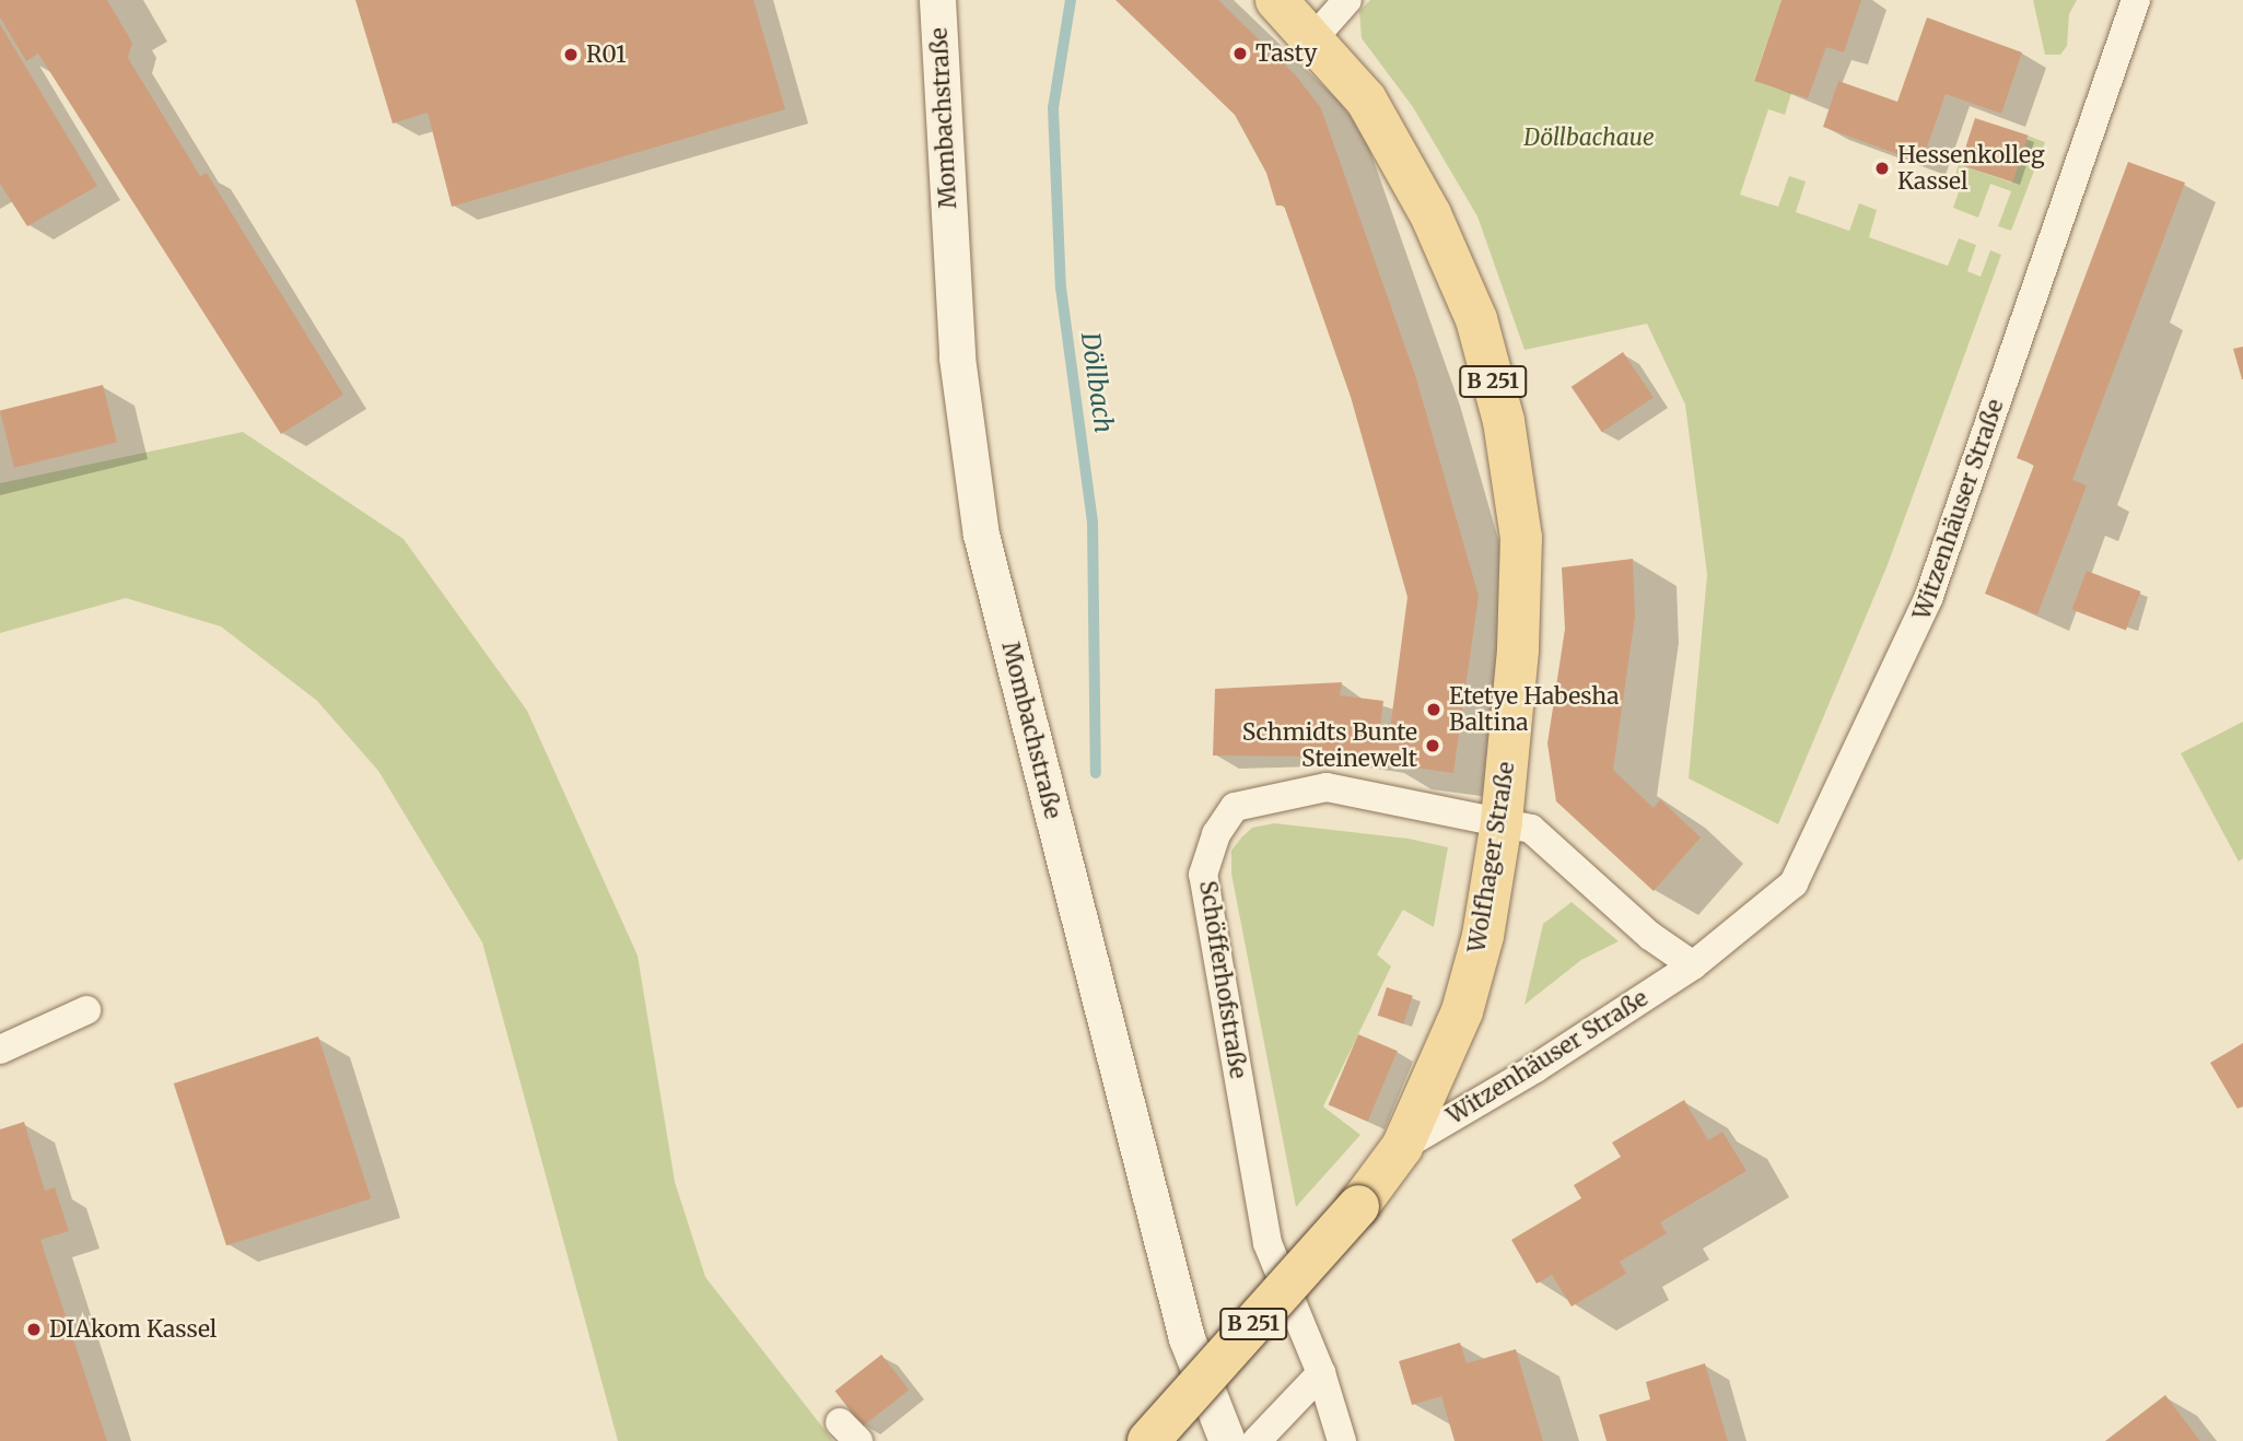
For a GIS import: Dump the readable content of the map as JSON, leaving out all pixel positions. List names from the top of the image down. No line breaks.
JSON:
{"streets":{"main road":["B 251","Wolfhager Straße"],"street":["Mombachstraße","Witzenhäuser Straße","Schöfferhofstraße"]},"crossings":[["Witzenhäuser Straße","Wolfhager Straße"],["Wolfhager Straße","Schöfferhofstraße"]],"water":["Döllbach"],"parks":["Döllbachaue"],"places":["Tasty","R01","Hessenkolleg Kassel","Etetye Habesha Baltina","Schmidts Bunte Steinewelt","DIAkom Kassel"]}
